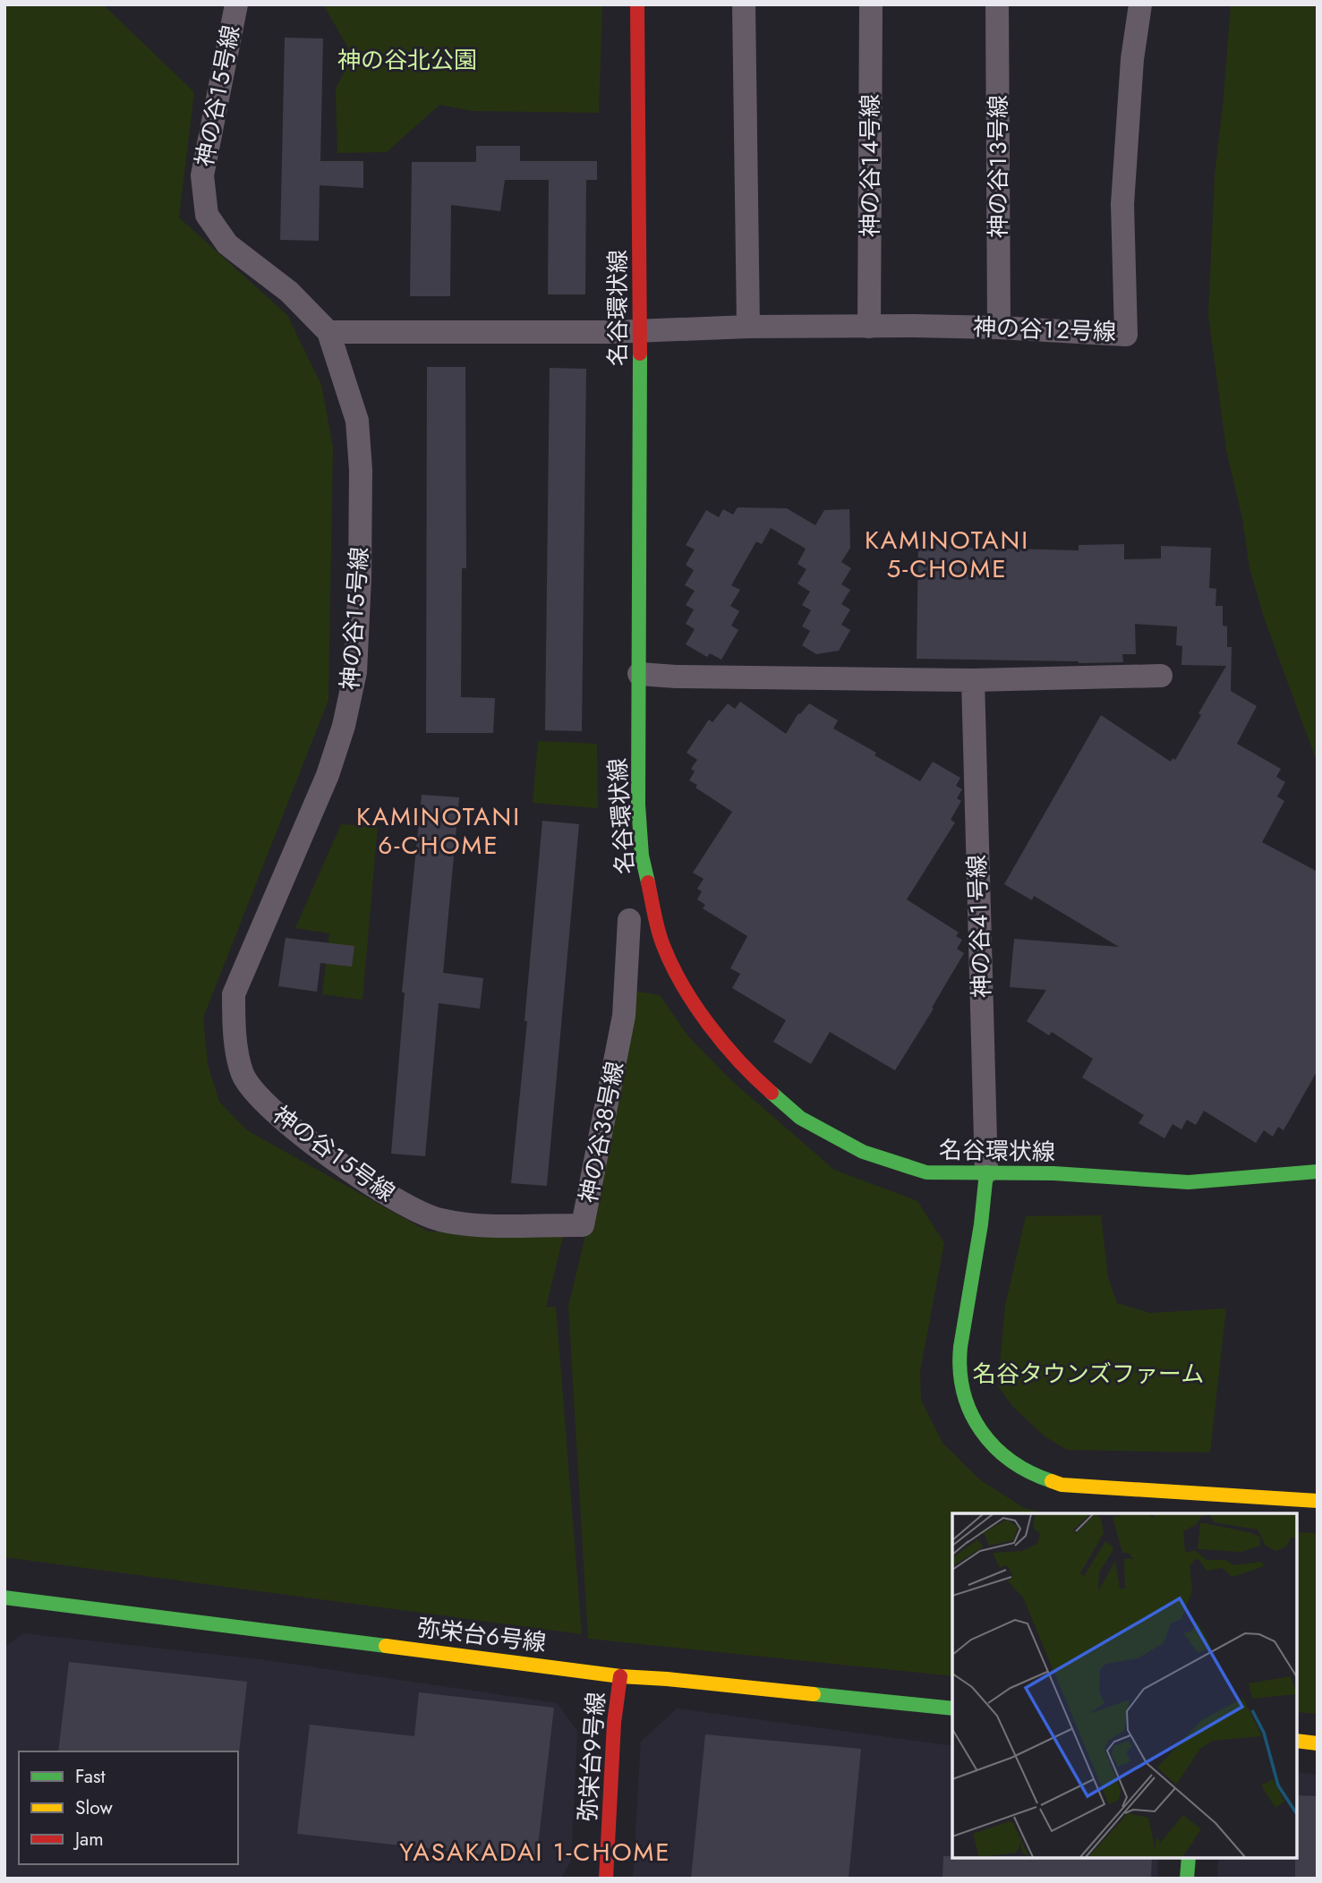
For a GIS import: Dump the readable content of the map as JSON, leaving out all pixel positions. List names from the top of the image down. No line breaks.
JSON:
{"streets":{"street":["神の谷１５号線","神の谷１４号線","神の谷１３号線","名谷環状線","神の谷１２号線","神の谷４１号線","神の谷３８号線","弥栄台６号線","弥栄台９号線"]},"crossings":[["神の谷１５号線","神の谷１２号線"],["神の谷１５号線","神の谷３８号線"],["神の谷１４号線","神の谷１２号線"],["神の谷１３号線","神の谷１２号線"],["名谷環状線","神の谷１２号線"],["名谷環状線","神の谷４１号線"],["弥栄台６号線","弥栄台９号線"]],"districts":["KAMINOTANI 5-CHOME","KAMINOTANI 6-CHOME","YASAKADAI 1-CHOME"],"parks":["神の谷北公園","名谷タウンズファーム"],"legend":["Fast","Slow","Jam"]}
